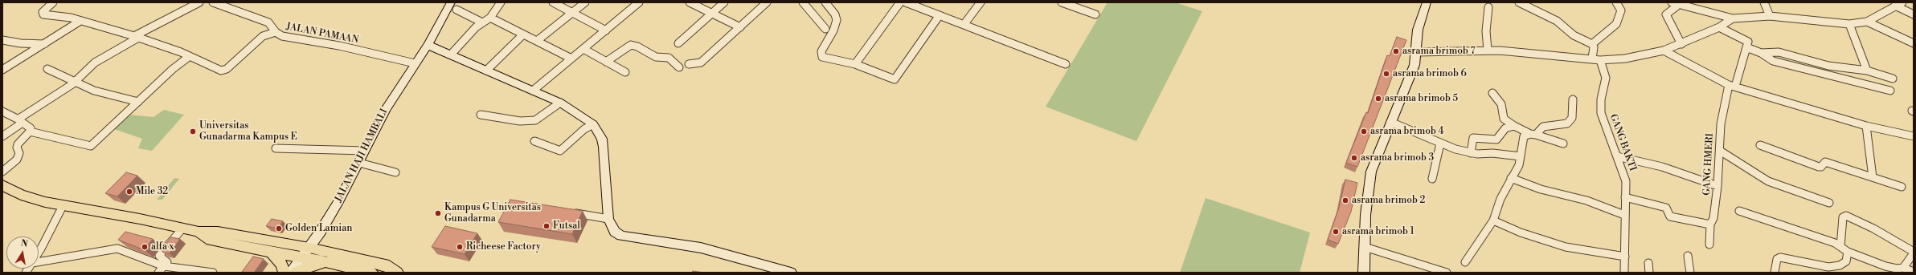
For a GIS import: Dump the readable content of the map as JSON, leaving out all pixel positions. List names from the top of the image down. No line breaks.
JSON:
{"streets":{"street":["JALAN PAMAAN","GANG BAKTI","JALAN HAJI HAMBALI","GANG HMERI"]},"crossings":[["JALAN PAMAAN","JALAN HAJI HAMBALI"]],"places":["asrama brimob 7","asrama brimob 6","asrama brimob 5","Universitas Gunadarma Kampus E","asrama brimob 4","asrama brimob 3","Mile 32","asrama brimob 2","Kampus G Universitas Gunadarma","Futsal","Golden Lamian","asrama brimob 1","alfa x","Richeese Factory"],"north":"top"}
